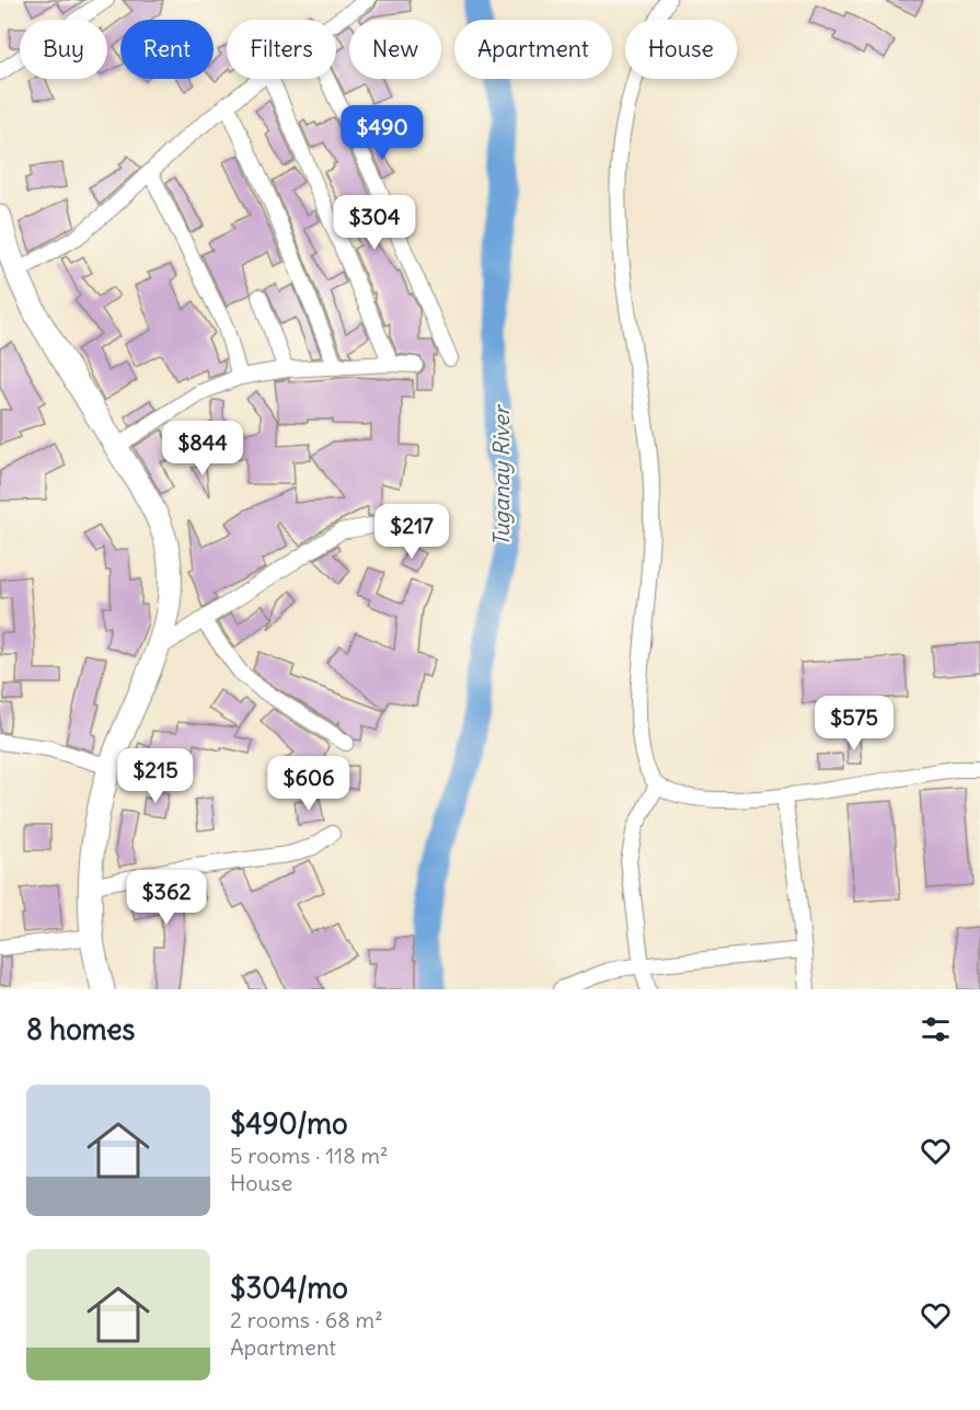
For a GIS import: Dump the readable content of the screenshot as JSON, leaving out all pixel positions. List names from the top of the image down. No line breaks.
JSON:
{"water":["Tuganay River"],"page":{"chip":["Buy","Rent","Filters","New","Apartment","House"],"price":["$490","$304","$844","$217","$575","$215","$606","$362"],"heading":"8 homes","list":[{"name":"$490/mo","note":"5 rooms · 118 m² · House"},{"name":"$304/mo","note":"2 rooms · 68 m² · Apartment"}]}}
